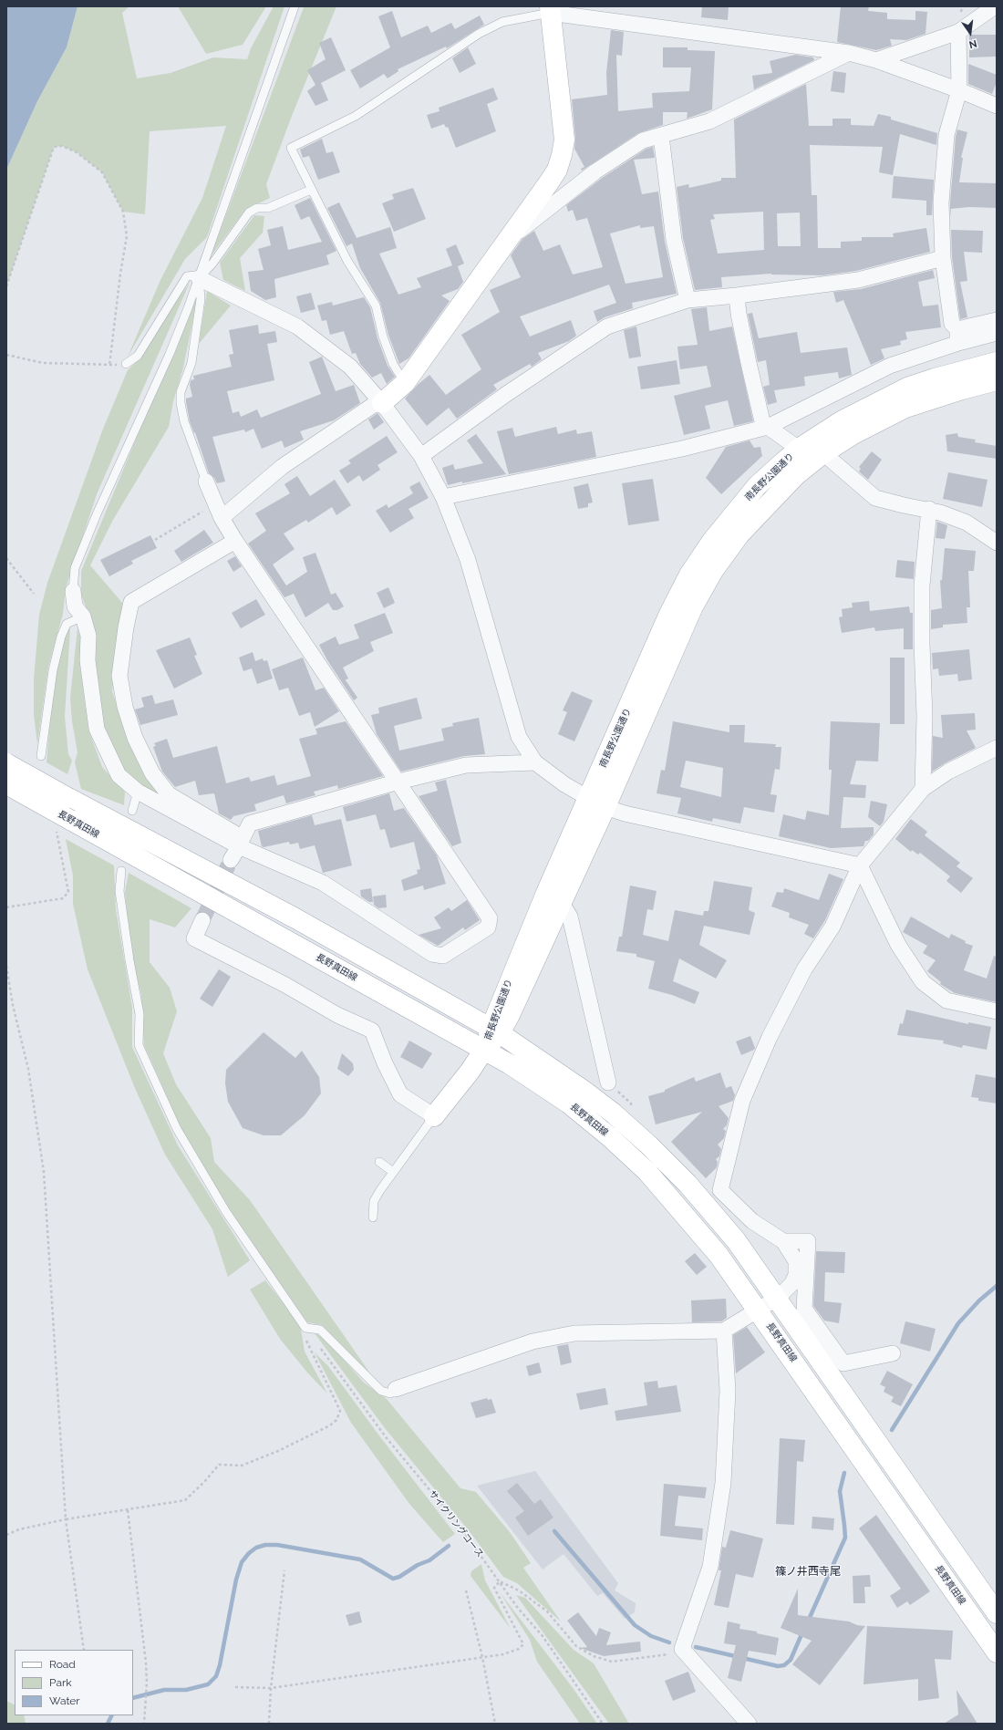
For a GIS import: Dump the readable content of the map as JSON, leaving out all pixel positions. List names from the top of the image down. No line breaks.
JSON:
{"streets":{"main road":["南長野公園通り","長野真田線"],"path":["サイクリングコース"]},"crossings":[["南長野公園通り","長野真田線"]],"districts":["篠ノ井西寺尾"],"legend":["Road","Park","Water"],"north":"bottom"}
